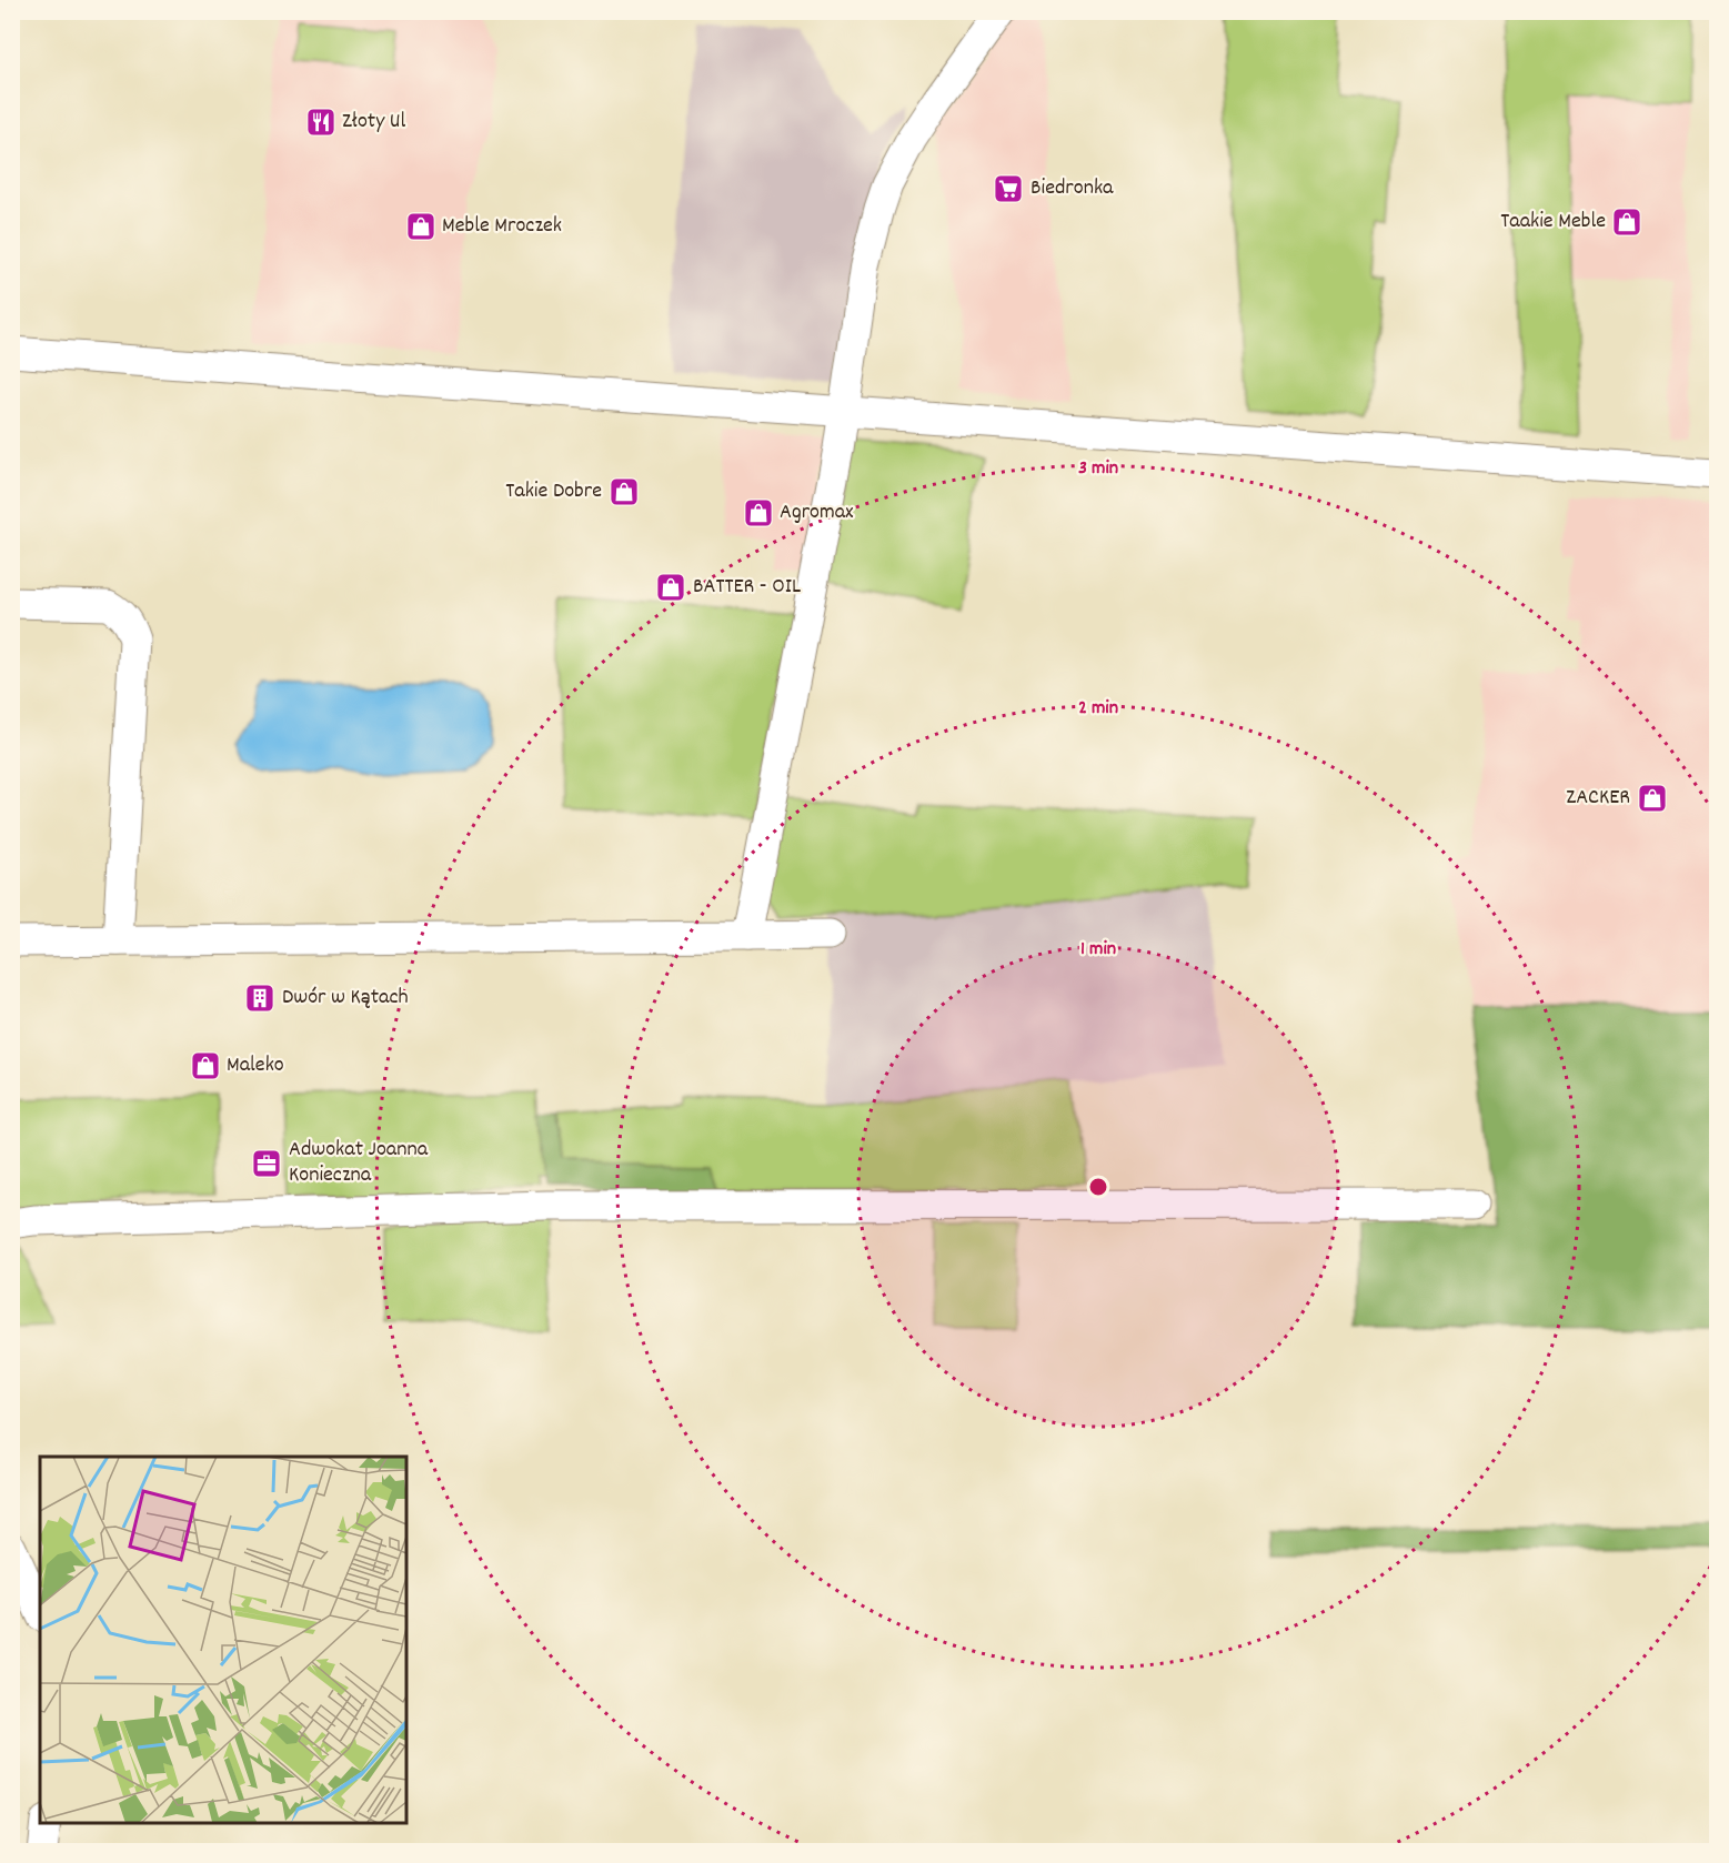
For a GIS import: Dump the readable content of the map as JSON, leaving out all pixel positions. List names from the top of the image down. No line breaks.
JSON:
{"places":{"restaurant":["Złoty Ul"],"supermarket":["Biedronka"],"shop":["Taakie Meble","Meble Mroczek","Takie Dobre","Agromax","BATTER - OIL","ZACKER","Maleko"],"building":["Dwór w Kątach"],"office":["Adwokat Joanna Konieczna"]},"rings":["3 min","2 min","1 min"]}
